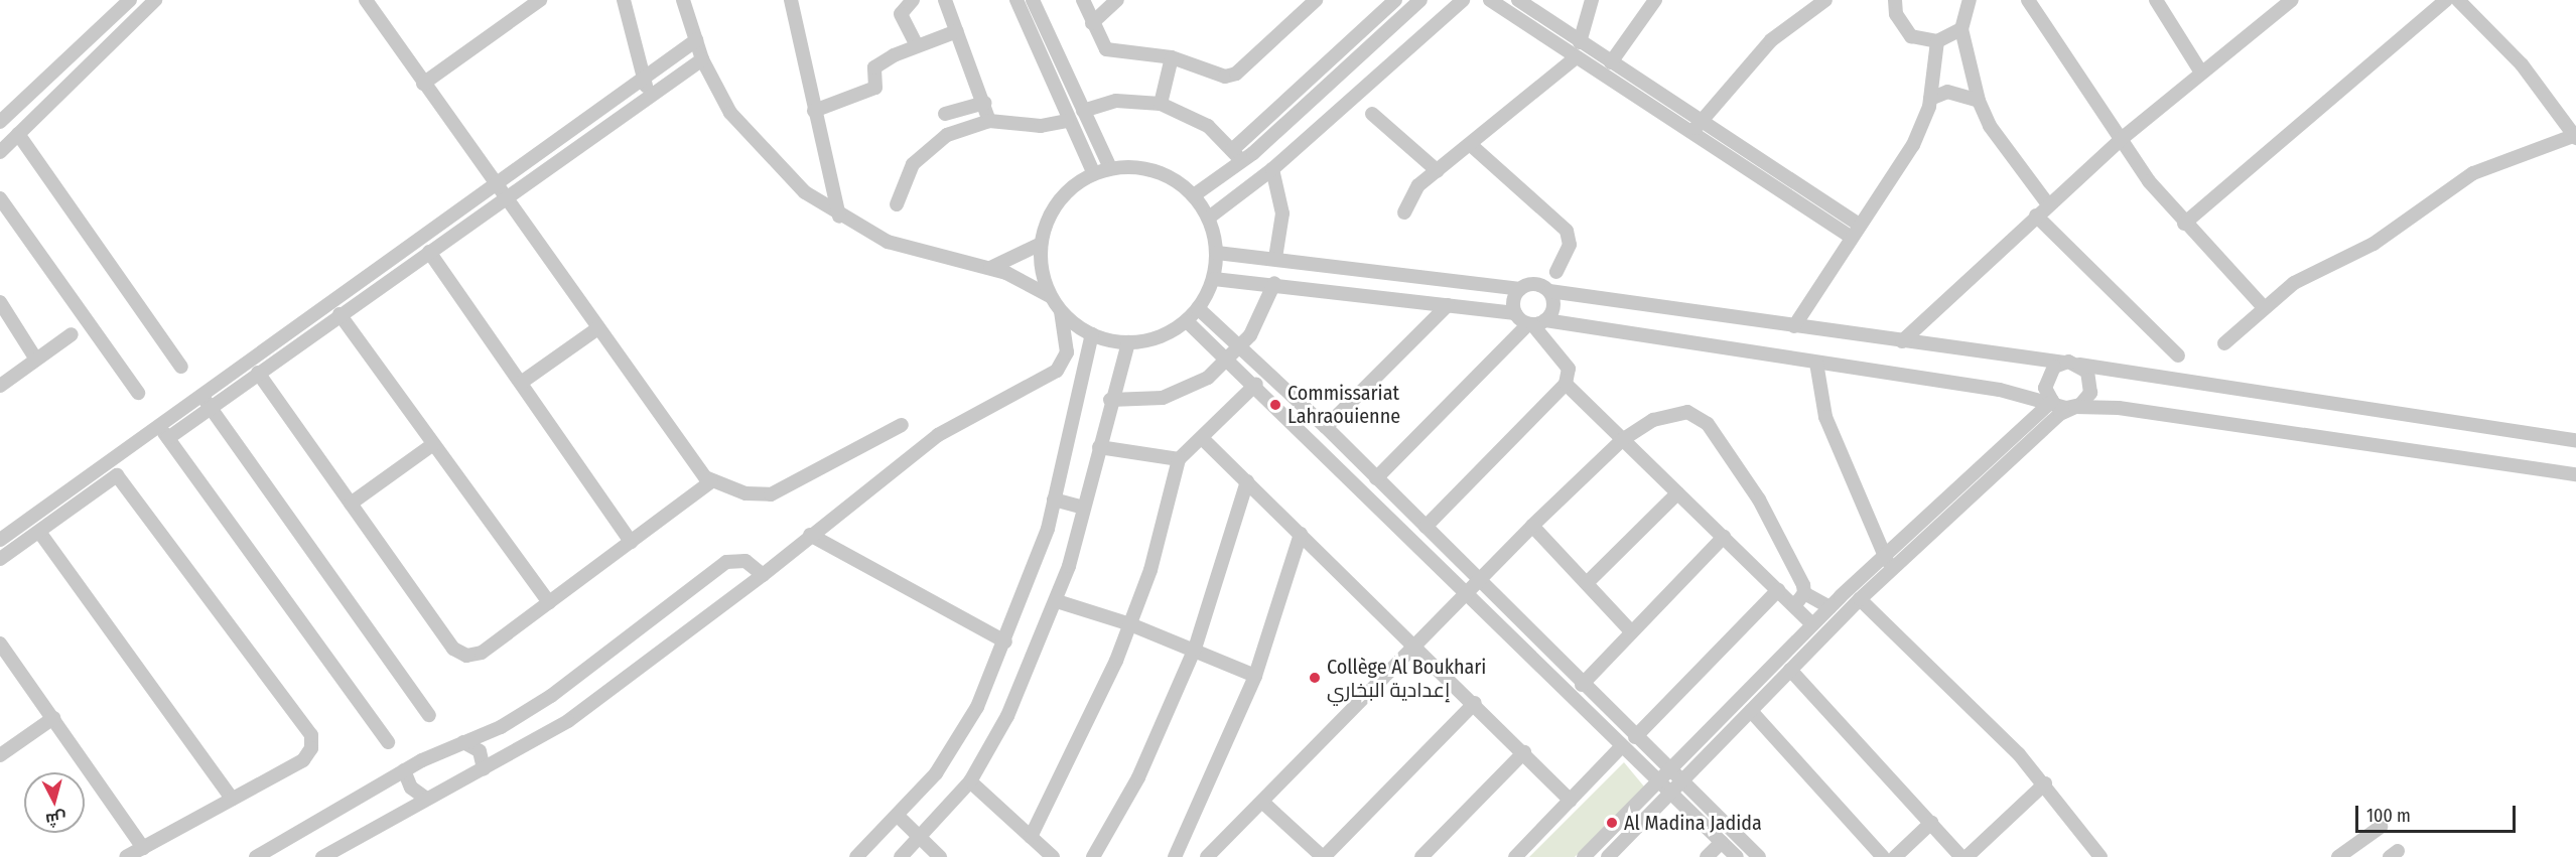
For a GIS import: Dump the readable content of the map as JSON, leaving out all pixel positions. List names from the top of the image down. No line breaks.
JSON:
{"places":["Commissariat Lahraouienne","Collège Al Boukhari إعدادية البخاري","Al Madina Jadida"],"scale_bar":"100 m","north":"bottom"}
